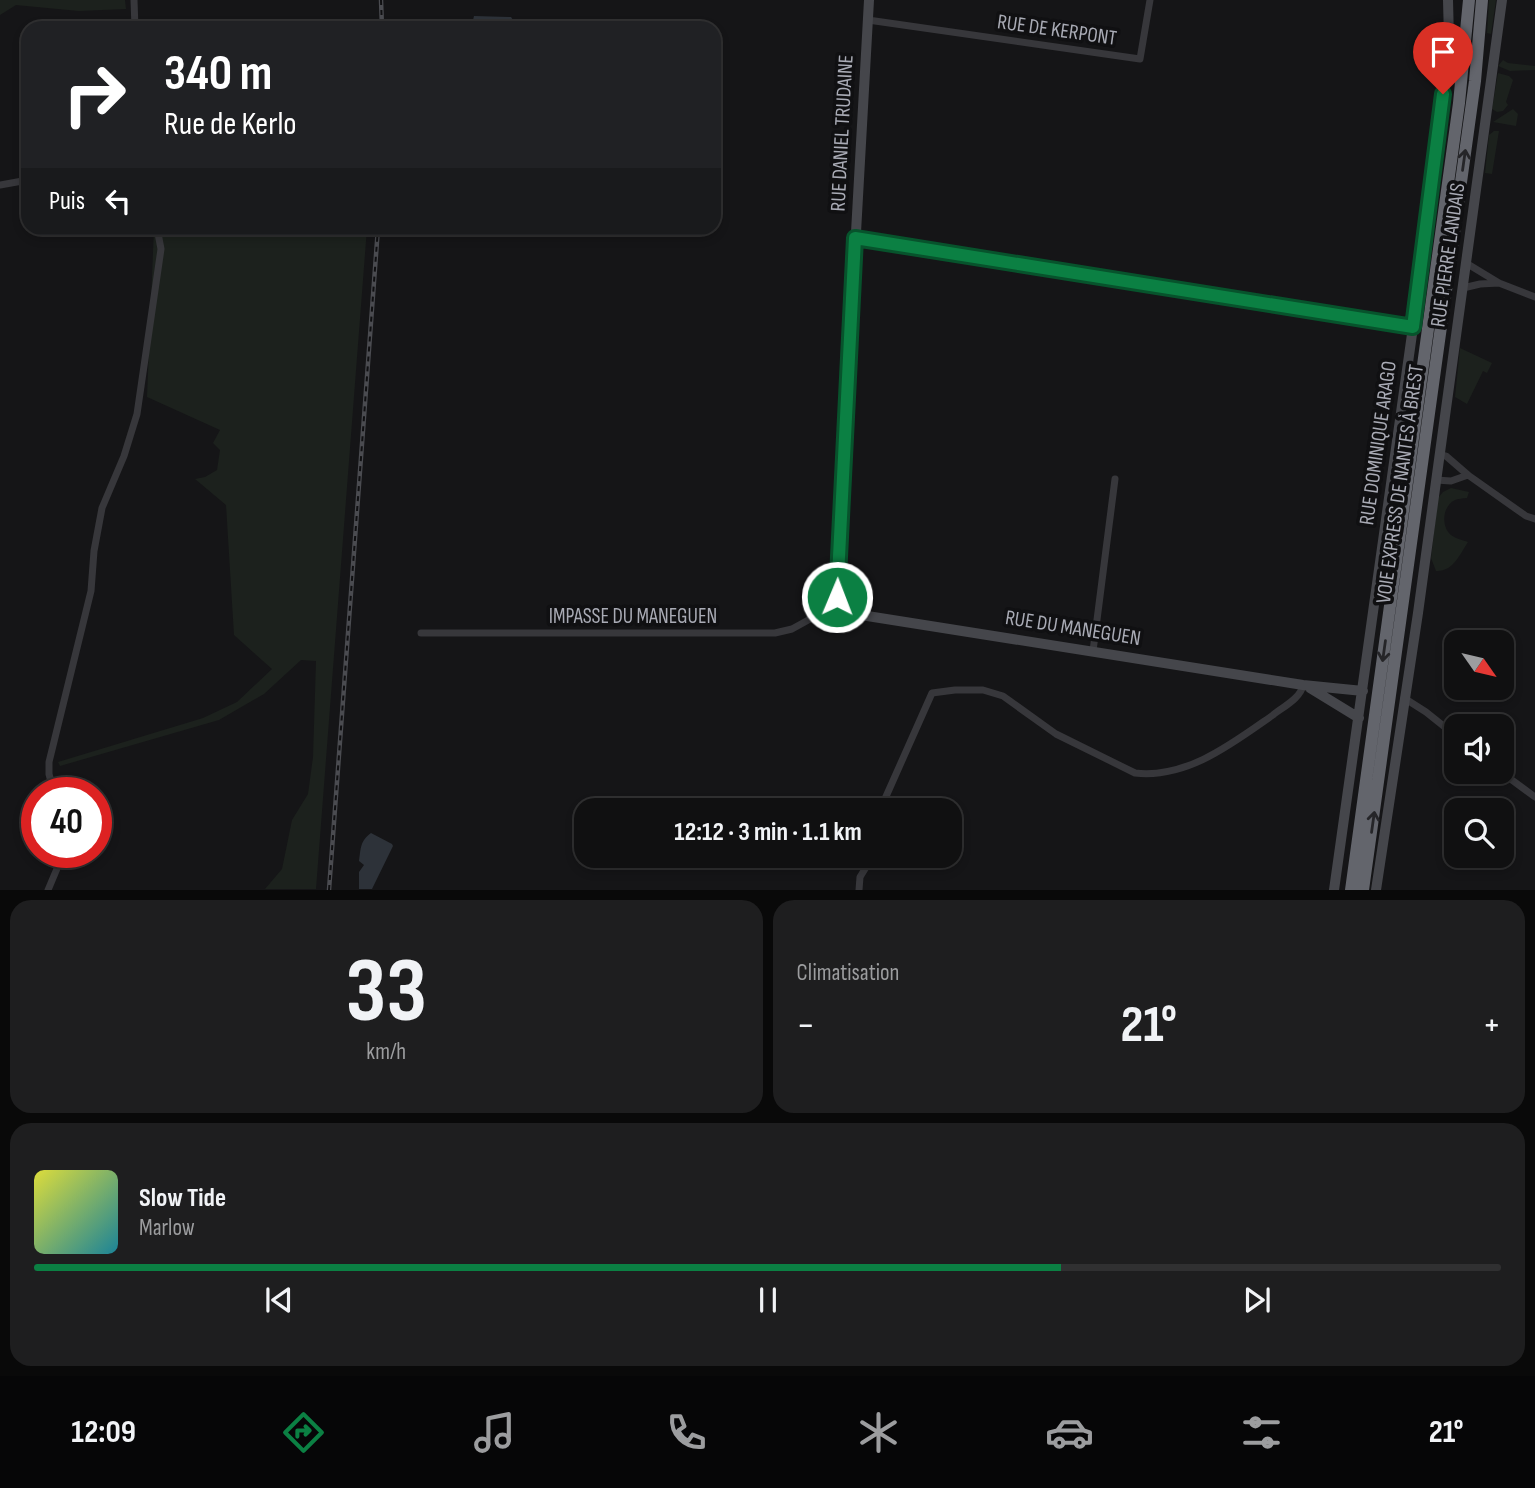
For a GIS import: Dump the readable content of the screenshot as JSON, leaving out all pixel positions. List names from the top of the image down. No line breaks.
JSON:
{"streets":{"highway":["VOIE EXPRESS DE NANTES À BREST"],"street":["RUE DE KERPONT","RUE DANIEL TRUDAINE","RUE PIERRE LANDAIS","RUE DOMINIQUE ARAGO","IMPASSE DU MANEGUEN","RUE DU MANEGUEN"]},"crossings":[["RUE DE KERPONT","RUE DANIEL TRUDAINE"],["RUE DANIEL TRUDAINE","IMPASSE DU MANEGUEN"],["RUE DANIEL TRUDAINE","RUE DU MANEGUEN"],["RUE DOMINIQUE ARAGO","RUE DU MANEGUEN"],["IMPASSE DU MANEGUEN","RUE DU MANEGUEN"]],"north":"bottom right","page":{"turn":["340 m","Rue de Kerlo"],"then":"Puis","limit":"40","trip":"12:12 · 3 min · 1.1 km","tile":[["33","km/h"],"Climatisation"],"heat":["−","21°","+"],"song":["Slow Tide","Marlow"],"tabs":["12:09","21°"]}}
